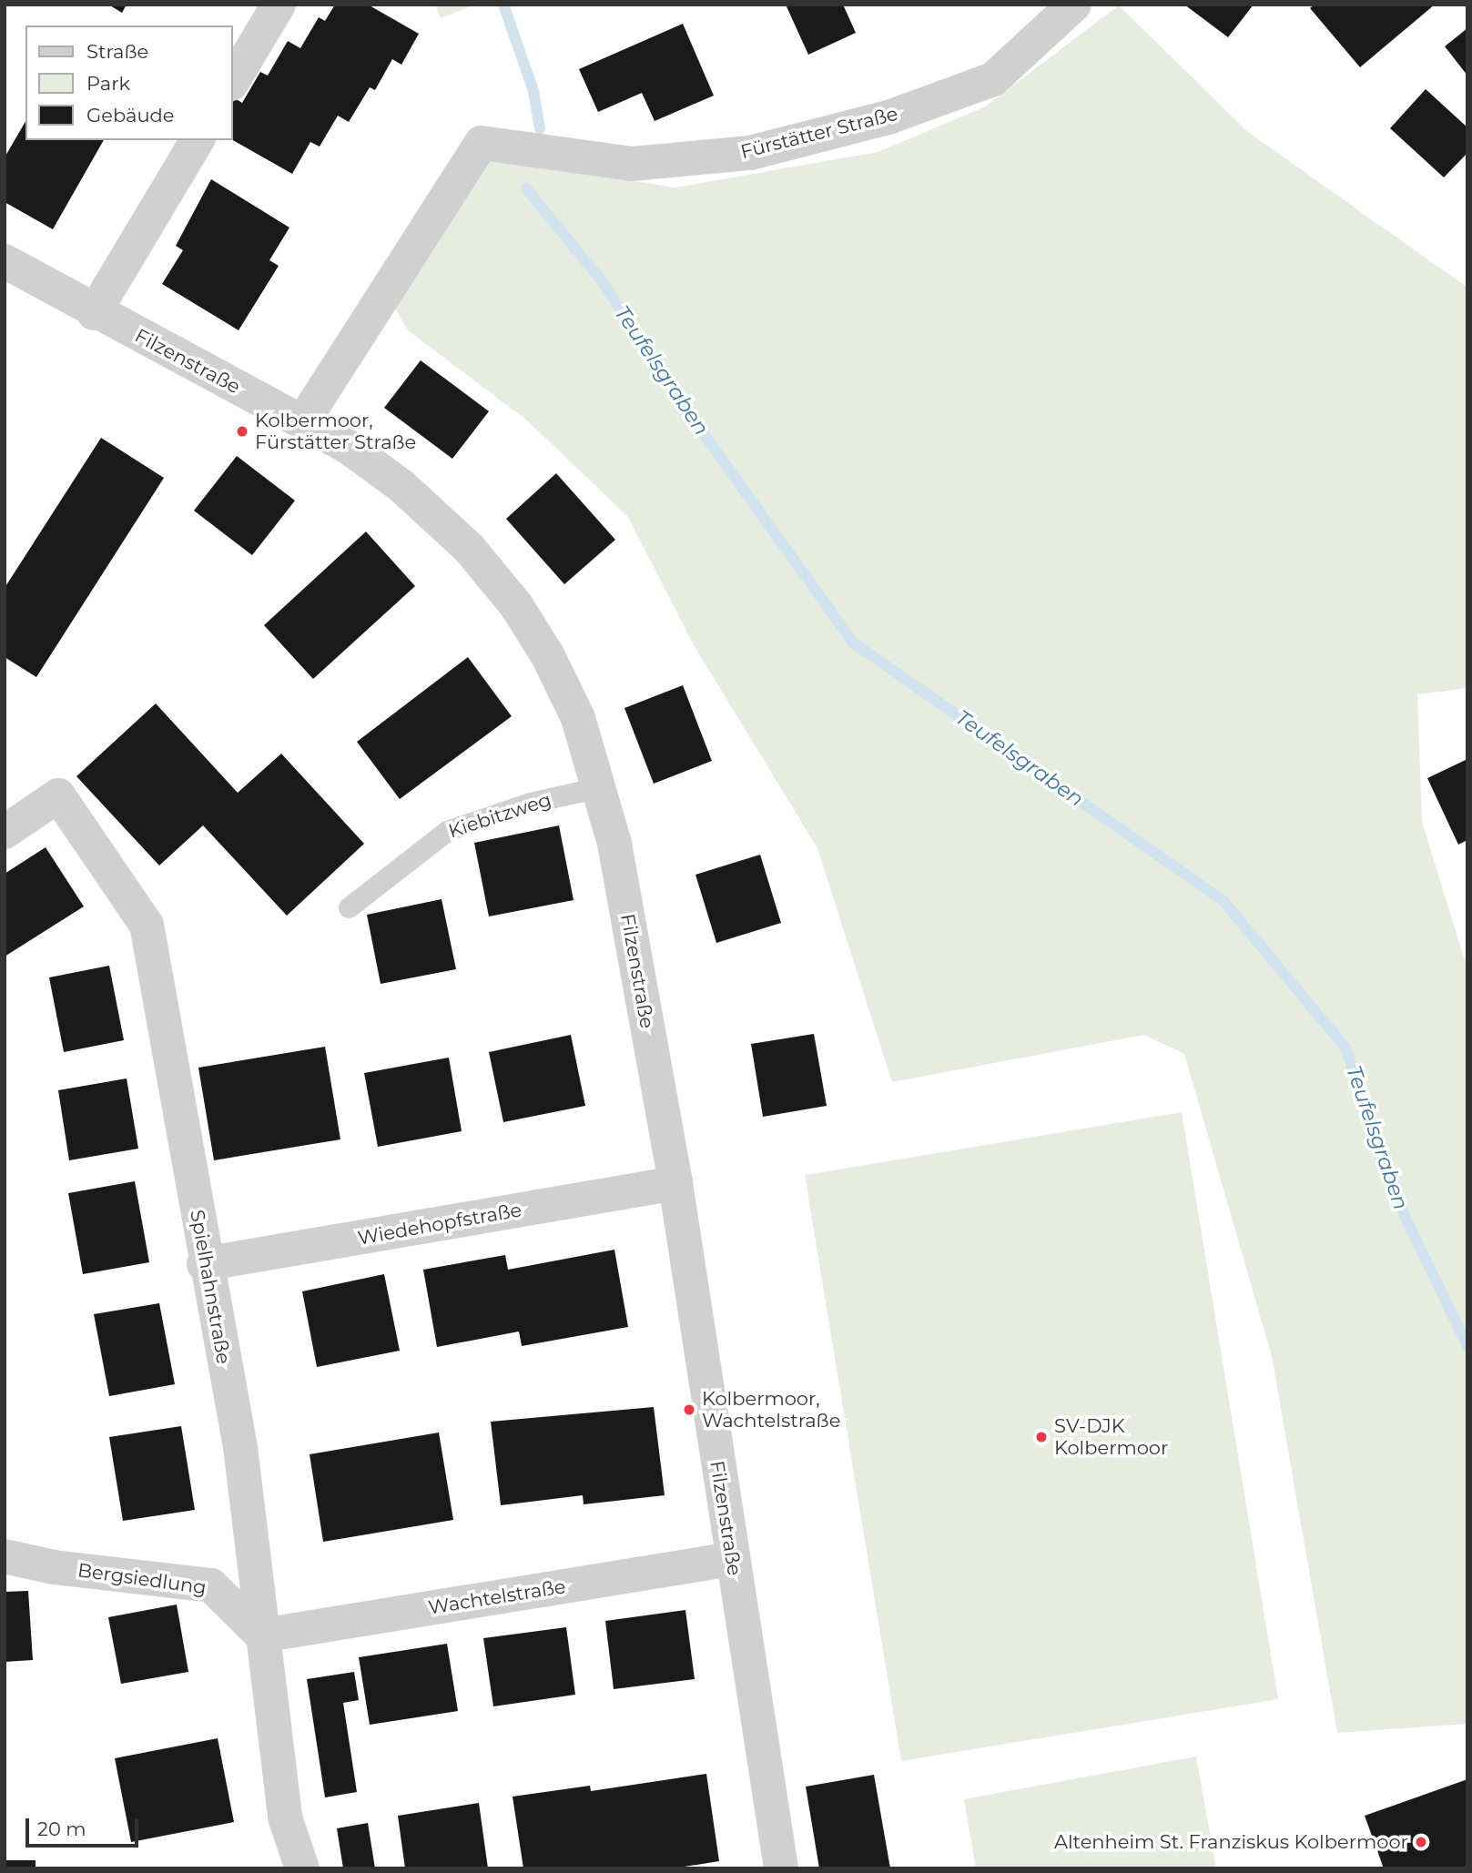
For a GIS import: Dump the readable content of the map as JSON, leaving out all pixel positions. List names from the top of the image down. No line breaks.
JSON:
{"streets":{"street":["Fürstätter Straße","Filzenstraße","Wiedehopfstraße","Spielhahnstraße","Bergsiedlung","Wachtelstraße"],"lane":["Kiebitzweg"]},"crossings":[["Fürstätter Straße","Filzenstraße"],["Filzenstraße","Kiebitzweg"],["Filzenstraße","Wiedehopfstraße"],["Filzenstraße","Wachtelstraße"],["Wiedehopfstraße","Spielhahnstraße"],["Spielhahnstraße","Bergsiedlung"],["Spielhahnstraße","Wachtelstraße"],["Bergsiedlung","Wachtelstraße"]],"water":["Teufelsgraben"],"places":["Kolbermoor, Fürstätter Straße","Kolbermoor, Wachtelstraße","SV-DJK Kolbermoor","Altenheim St. Franziskus Kolbermoor"],"legend":["Straße","Park","Gebäude"],"scale_bar":"20 m"}
